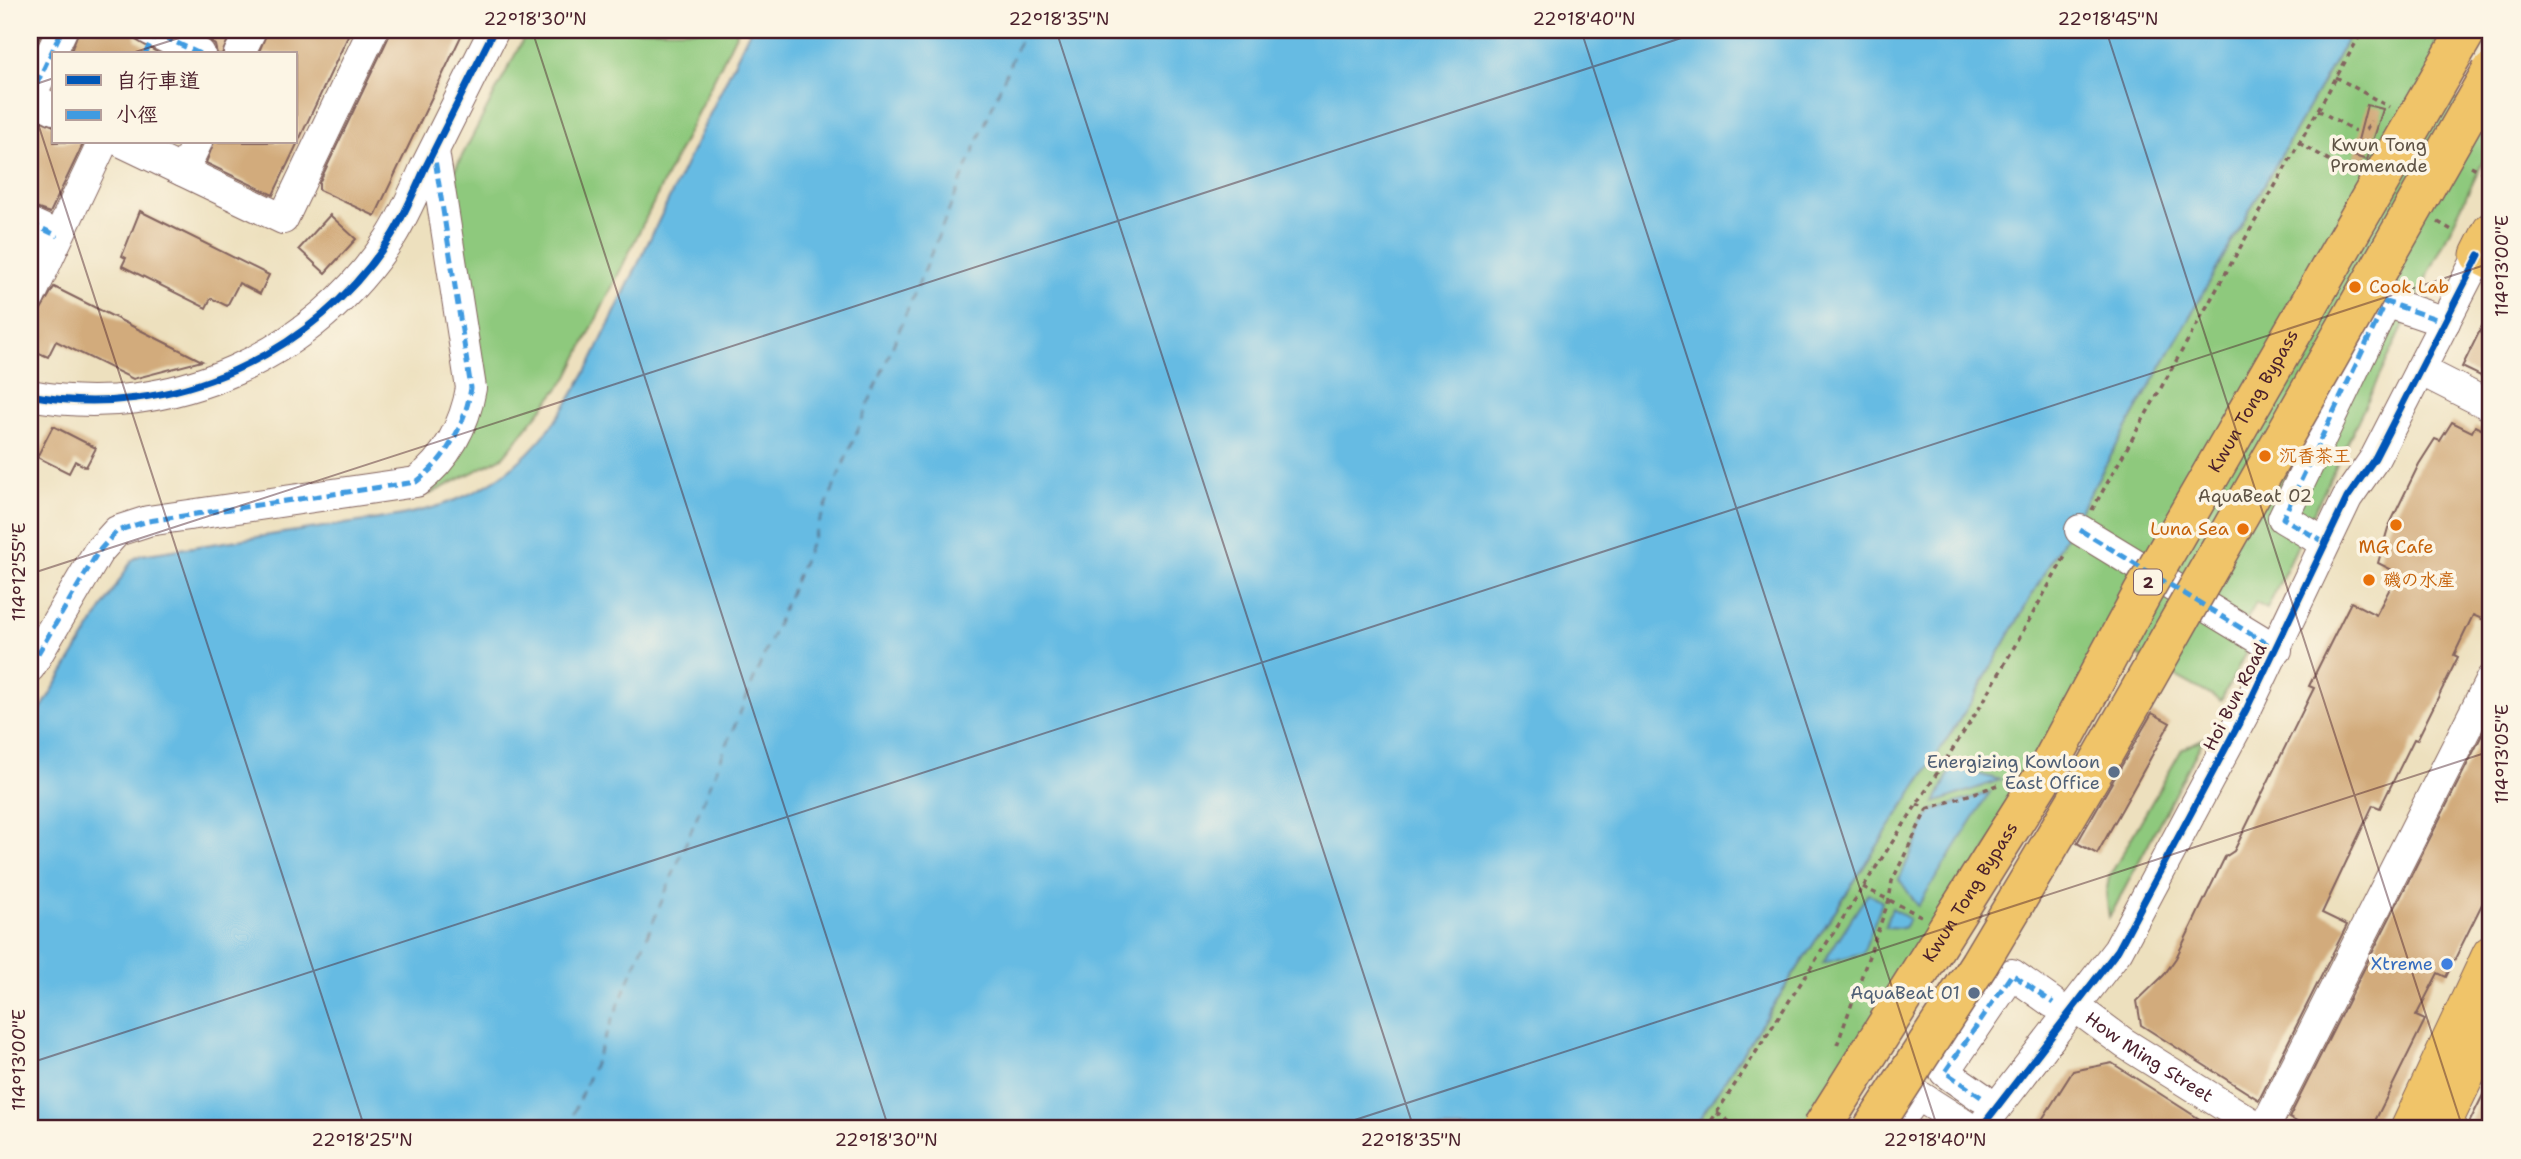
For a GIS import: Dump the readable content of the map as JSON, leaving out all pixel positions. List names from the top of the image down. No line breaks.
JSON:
{"streets":{"highway":["Kwun Tong Bypass","2"],"street":["Hoi Bun Road","How Ming Street"]},"crossings":[["Hoi Bun Road","How Ming Street"]],"parks":["Kwun Tong Promenade","AquaBeat 02"],"places":["Cook Lab","沉香茶王","MG Cafe","Luna Sea","磯の水產","Energizing Kowloon East Office","Xtreme","AquaBeat 01"],"legend":["自行車道","小徑"],"coordinates":["22°18'30\"N","22°18'35\"N","22°18'40\"N","22°18'45\"N","114°13'00\"E","114°12'55\"E","114°13'05\"E","22°18'25\"N"]}
